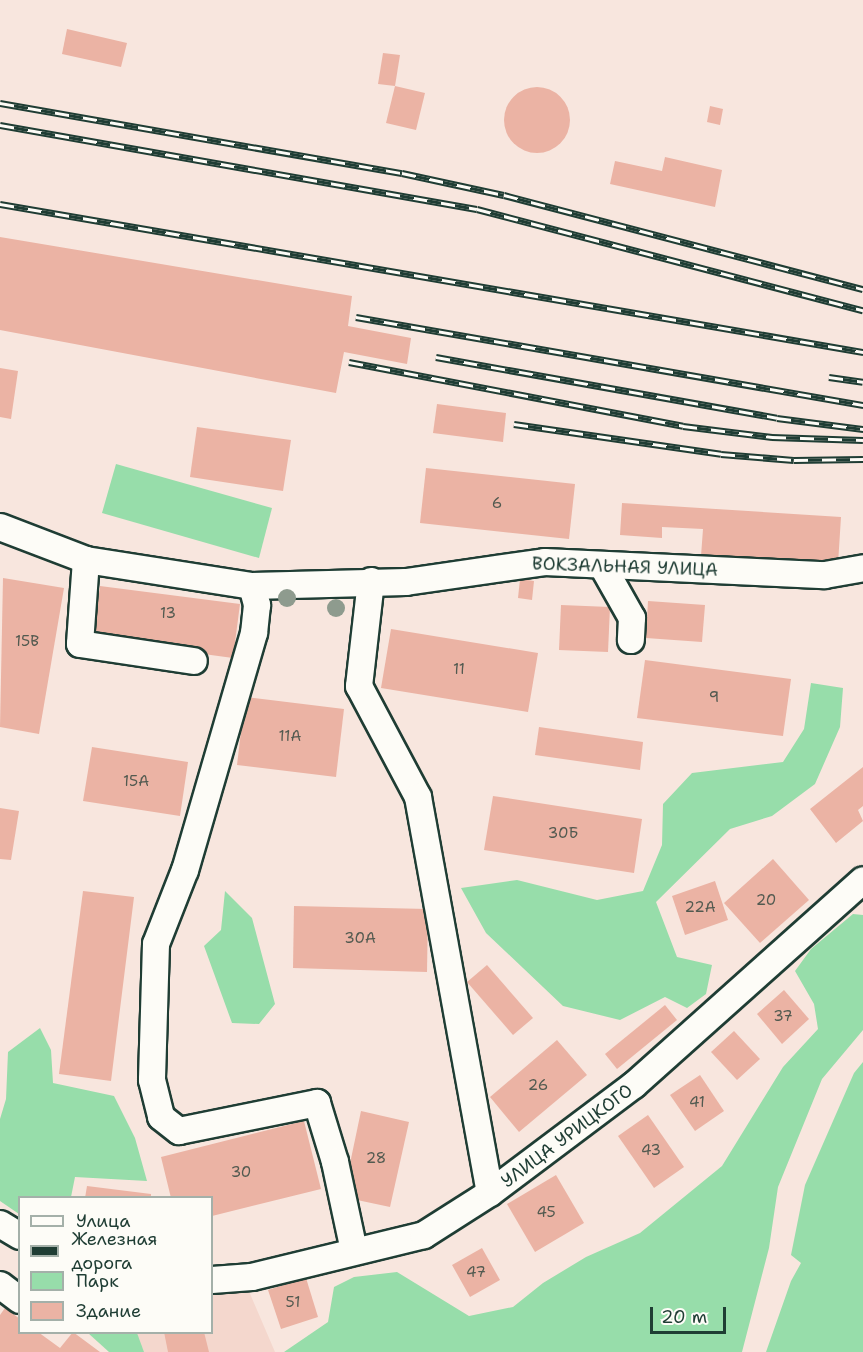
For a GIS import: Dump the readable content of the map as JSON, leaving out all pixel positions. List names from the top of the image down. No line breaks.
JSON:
{"streets":{"street":["ВОКЗАЛЬНАЯ УЛИЦА","УЛИЦА УРИЦКОГО"]},"house_numbers":["6","13","15В","11","9","11А","15А","30Б","20","22А","30А","37","26","41","43","28","30","45","47","51"],"legend":["Улица","Железная дорога","Парк","Здание"],"scale_bar":"20 m"}
